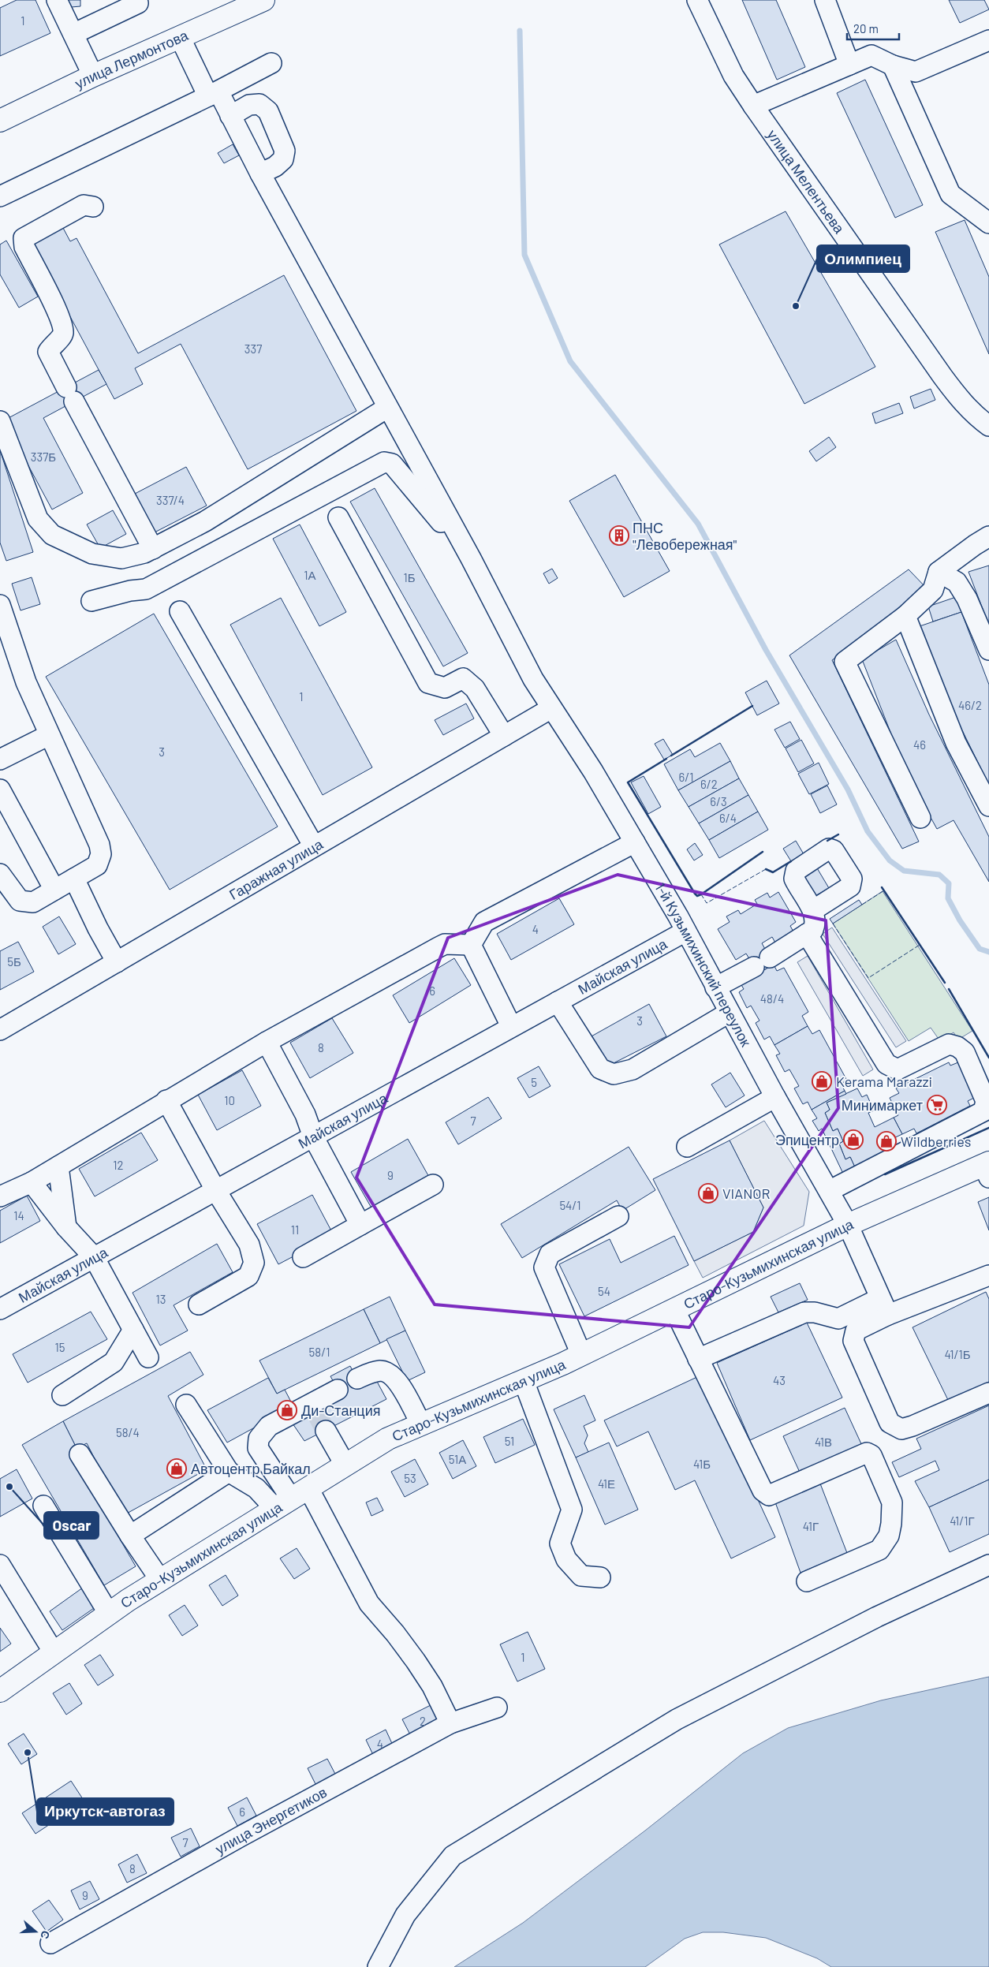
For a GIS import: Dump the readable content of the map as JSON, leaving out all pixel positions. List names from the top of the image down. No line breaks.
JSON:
{"streets":{"main road":["улица Лермонтова","Старо-Кузьмихинская улица"],"street":["улица Мелентьева","Гаражная улица","1-й Кузьмихинский переулок","Майская улица","улица Энергетиков"]},"crossings":[["Гаражная улица","1-й Кузьмихинский переулок"],["1-й Кузьмихинский переулок","Майская улица"],["1-й Кузьмихинский переулок","Старо-Кузьмихинская улица"]],"places":{"other":["Олимпиец","Oscar","Иркутск-автогаз"],"building":["ПНС \"Левобережная\""],"shop":["Kerama Marazzi","Эпицентр","Wildberries","VIANOR","Ди-Станция","Автоцентр Байкал"],"supermarket":["Минимаркет"]},"house_numbers":["1","337","337Б","337/4","1А","1Б","1","46/2","46","3","6/1","6/2","6/3","6/4","4","5Б","6","48/4","3","8","5","10","7","12","9","54/1","14","11","54","13","15","58/1","41/1Б","43","58/4","51","41В","51А","41Б","53","41Е","41/1Г","41Г","1","2","4","6","7","8","9"],"scale_bar":"20 m","north":"right"}
